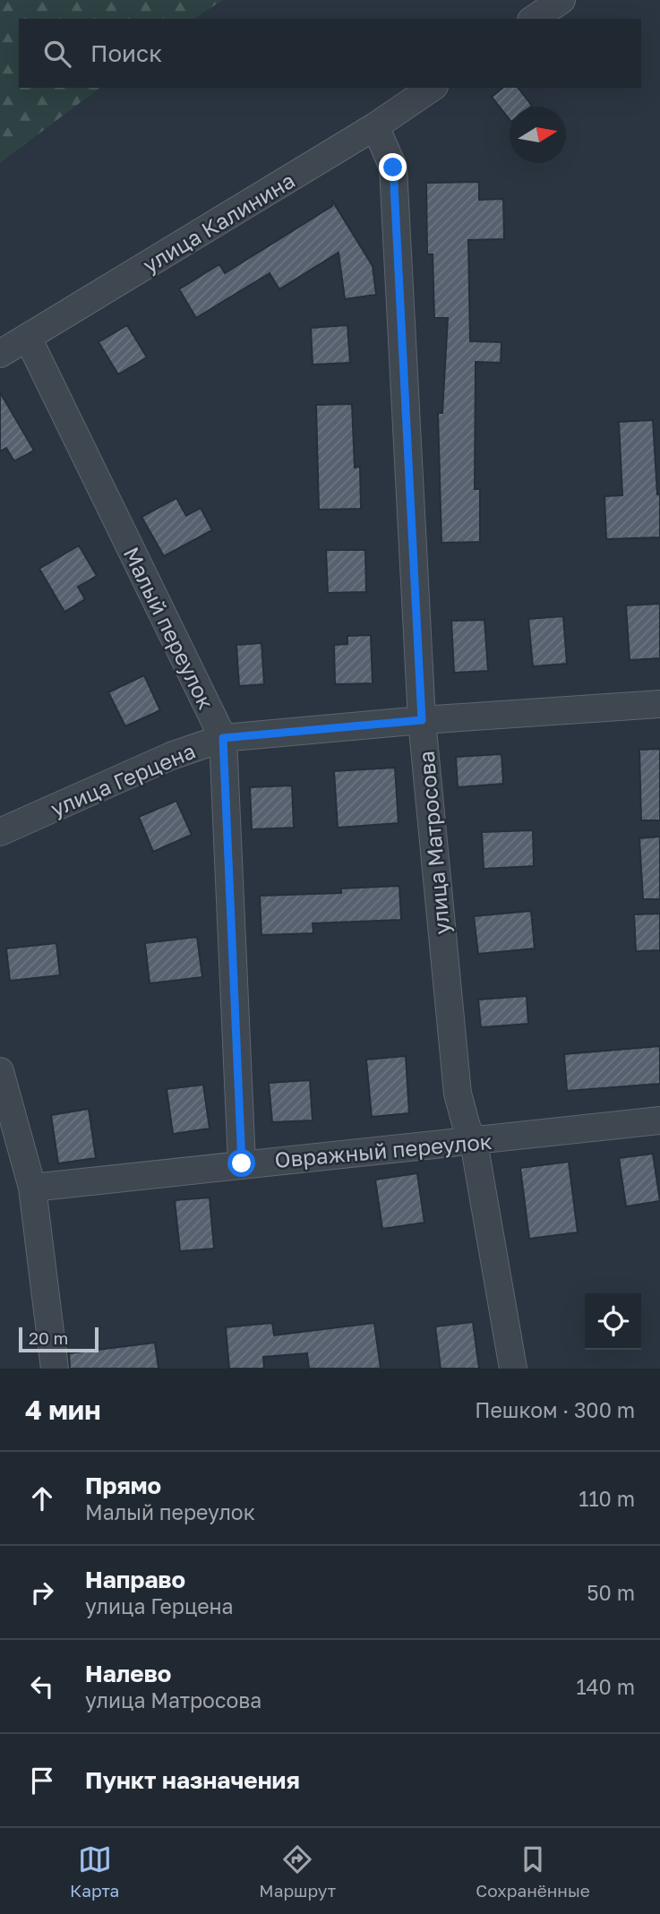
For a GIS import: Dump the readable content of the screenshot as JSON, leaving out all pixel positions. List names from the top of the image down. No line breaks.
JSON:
{"streets":{"street":["улица Калинина","Малый переулок","улица Герцена","улица Матросова","Овражный переулок"]},"crossings":[["улица Калинина","Малый переулок"],["улица Калинина","улица Матросова"],["Малый переулок","улица Герцена"],["Малый переулок","Овражный переулок"],["улица Герцена","улица Матросова"],["улица Матросова","Овражный переулок"]],"scale_bar":"20 m","north":"right","page":{"search":"Поиск","scale":"20 m","heading":["4 мин","Пешком · 300 m"],"list":[["Прямо","Малый переулок","110 m"],["Направо","улица Герцена","50 m"],["Налево","улица Матросова","140 m"],"Пункт назначения"],"nav":["Карта","Маршрут","Сохранённые"]}}
